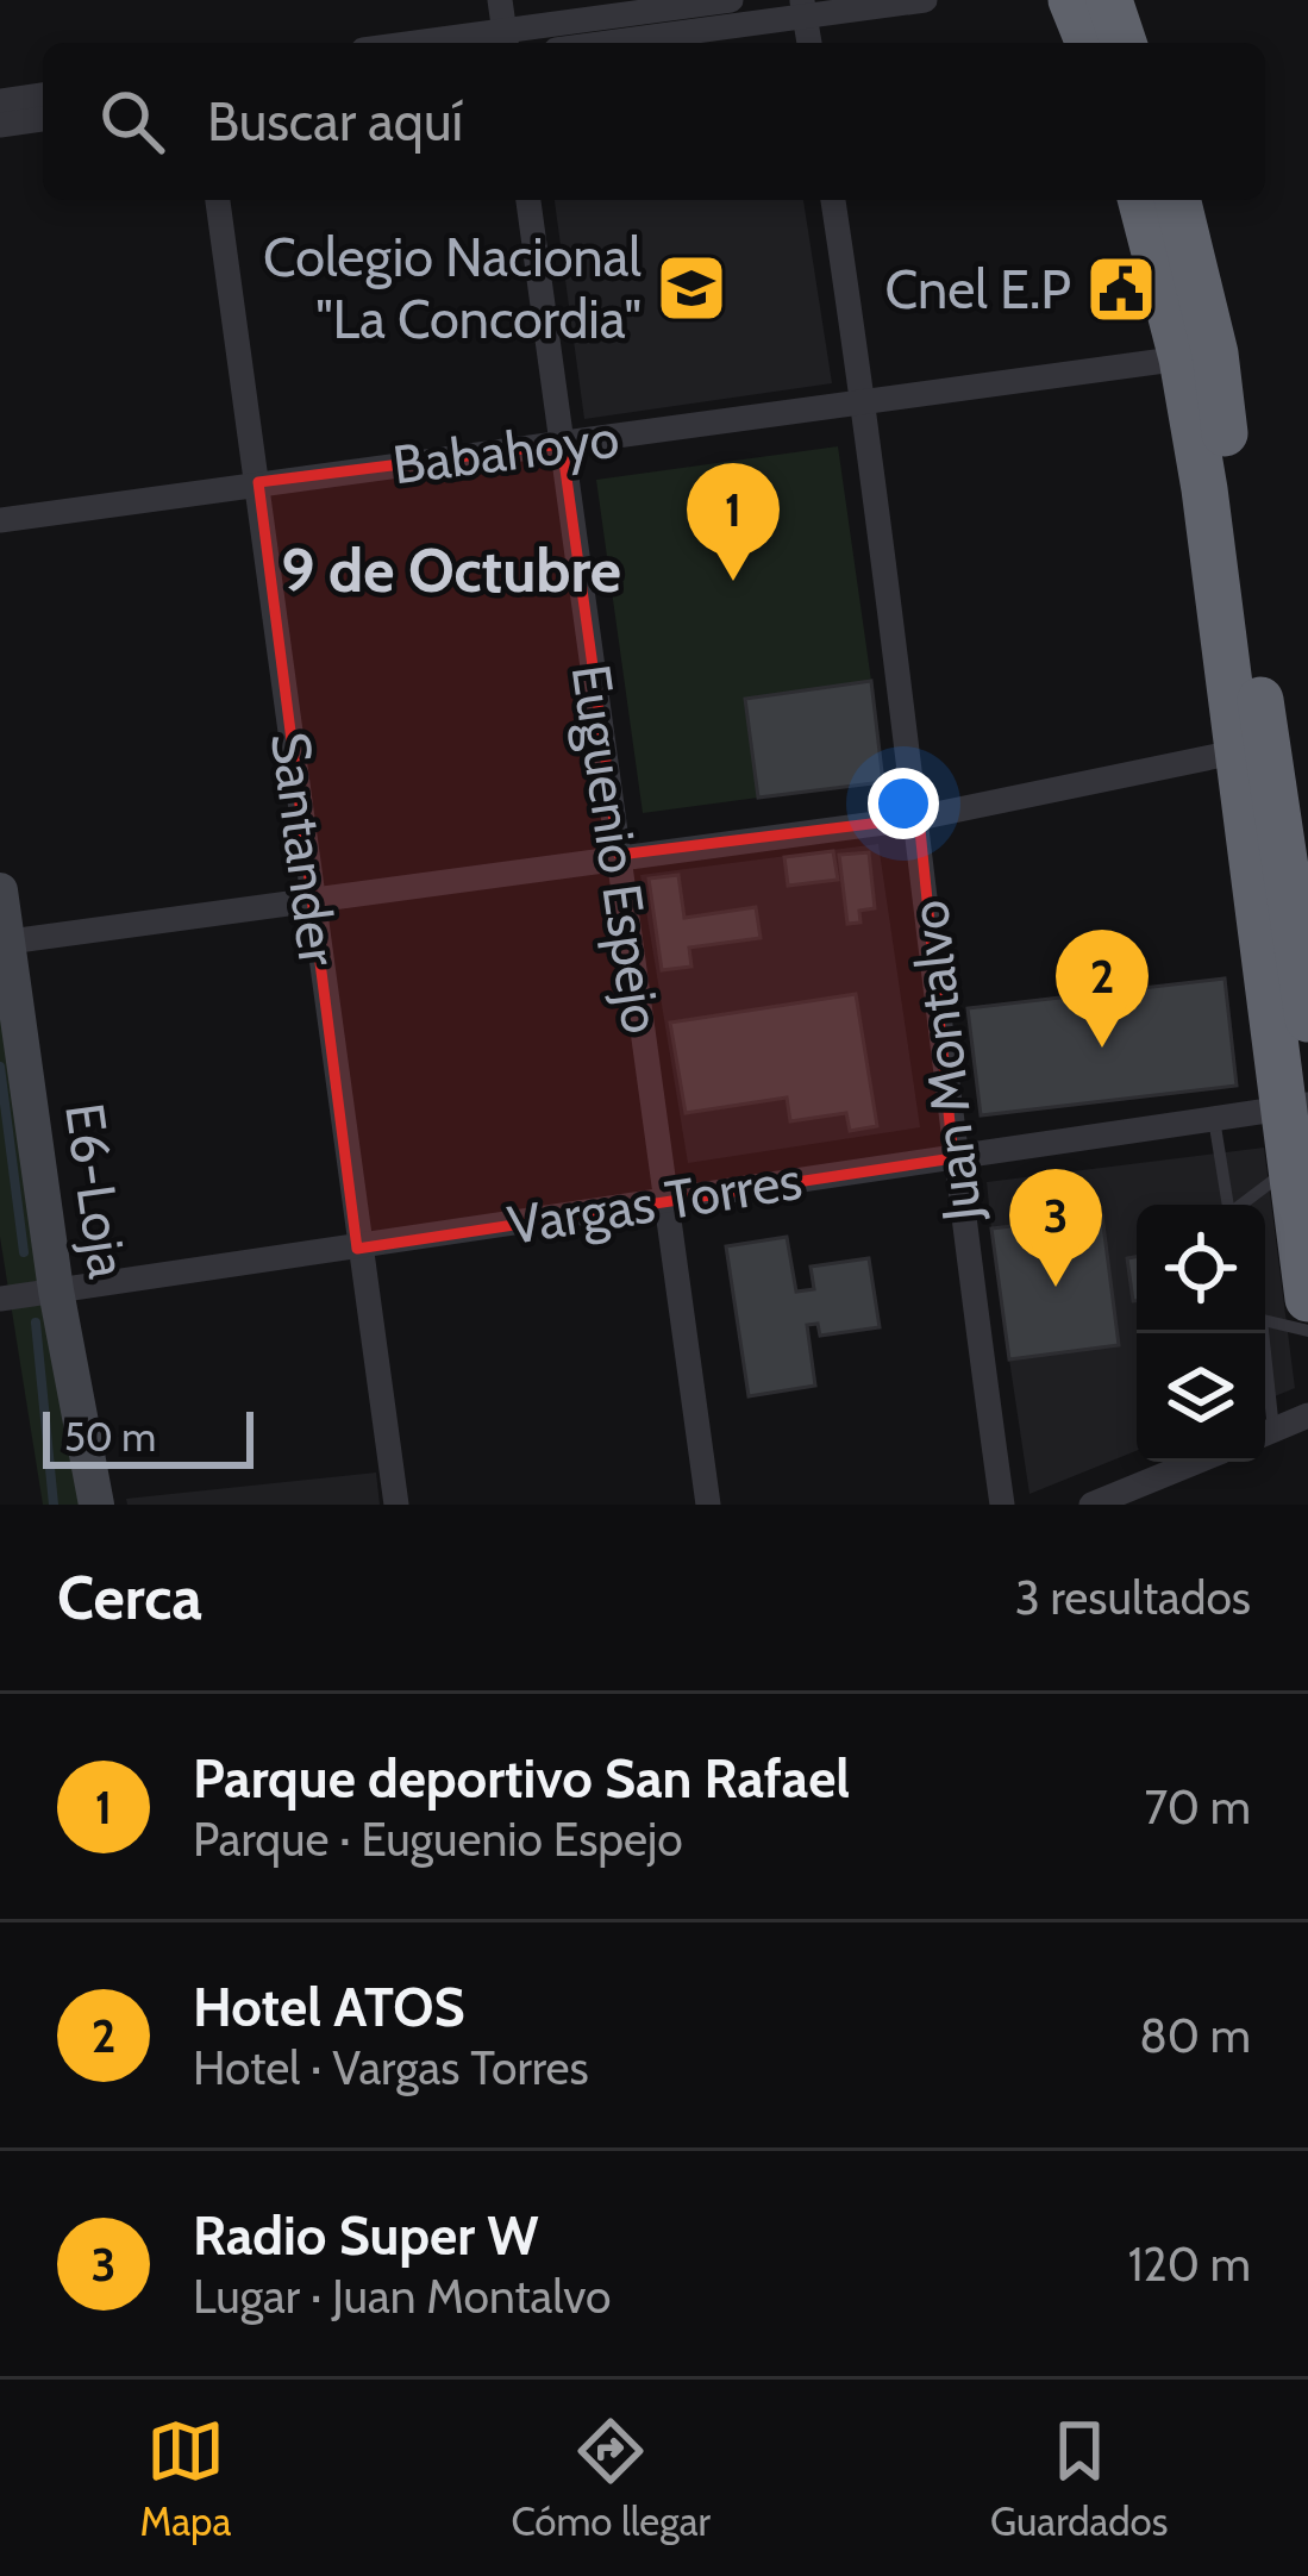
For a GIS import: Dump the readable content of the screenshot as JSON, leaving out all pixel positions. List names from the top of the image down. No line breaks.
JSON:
{"streets":{"main road":["E6-Loja"],"street":["Babahoyo","Santander","Euguenio Espejo","Juan Montalvo","Vargas Torres"]},"crossings":[["Babahoyo","Santander"],["Babahoyo","Euguenio Espejo"],["Babahoyo","Juan Montalvo"],["Santander","Vargas Torres"],["Euguenio Espejo","Vargas Torres"],["Juan Montalvo","Vargas Torres"],["E6-Loja","Vargas Torres"]],"districts":["9 de Octubre"],"places":{"school or university":["Colegio Nacional \"La Concordia\""],"public building":["Cnel E.P"]},"scale_bar":"50 m","page":{"search":"Buscar aquí","pins":["1","2","3"],"scale":"50 m","heading":["Cerca","3 resultados"],"list":[{"mark":"1","name":"Parque deportivo San Rafael","note":"Parque · Euguenio Espejo","value":"70 m"},{"mark":"2","name":"Hotel ATOS","note":"Hotel · Vargas Torres","value":"80 m"},{"mark":"3","name":"Radio Super W","note":"Lugar · Juan Montalvo","value":"120 m"}],"nav":["Mapa","Cómo llegar","Guardados"]}}
